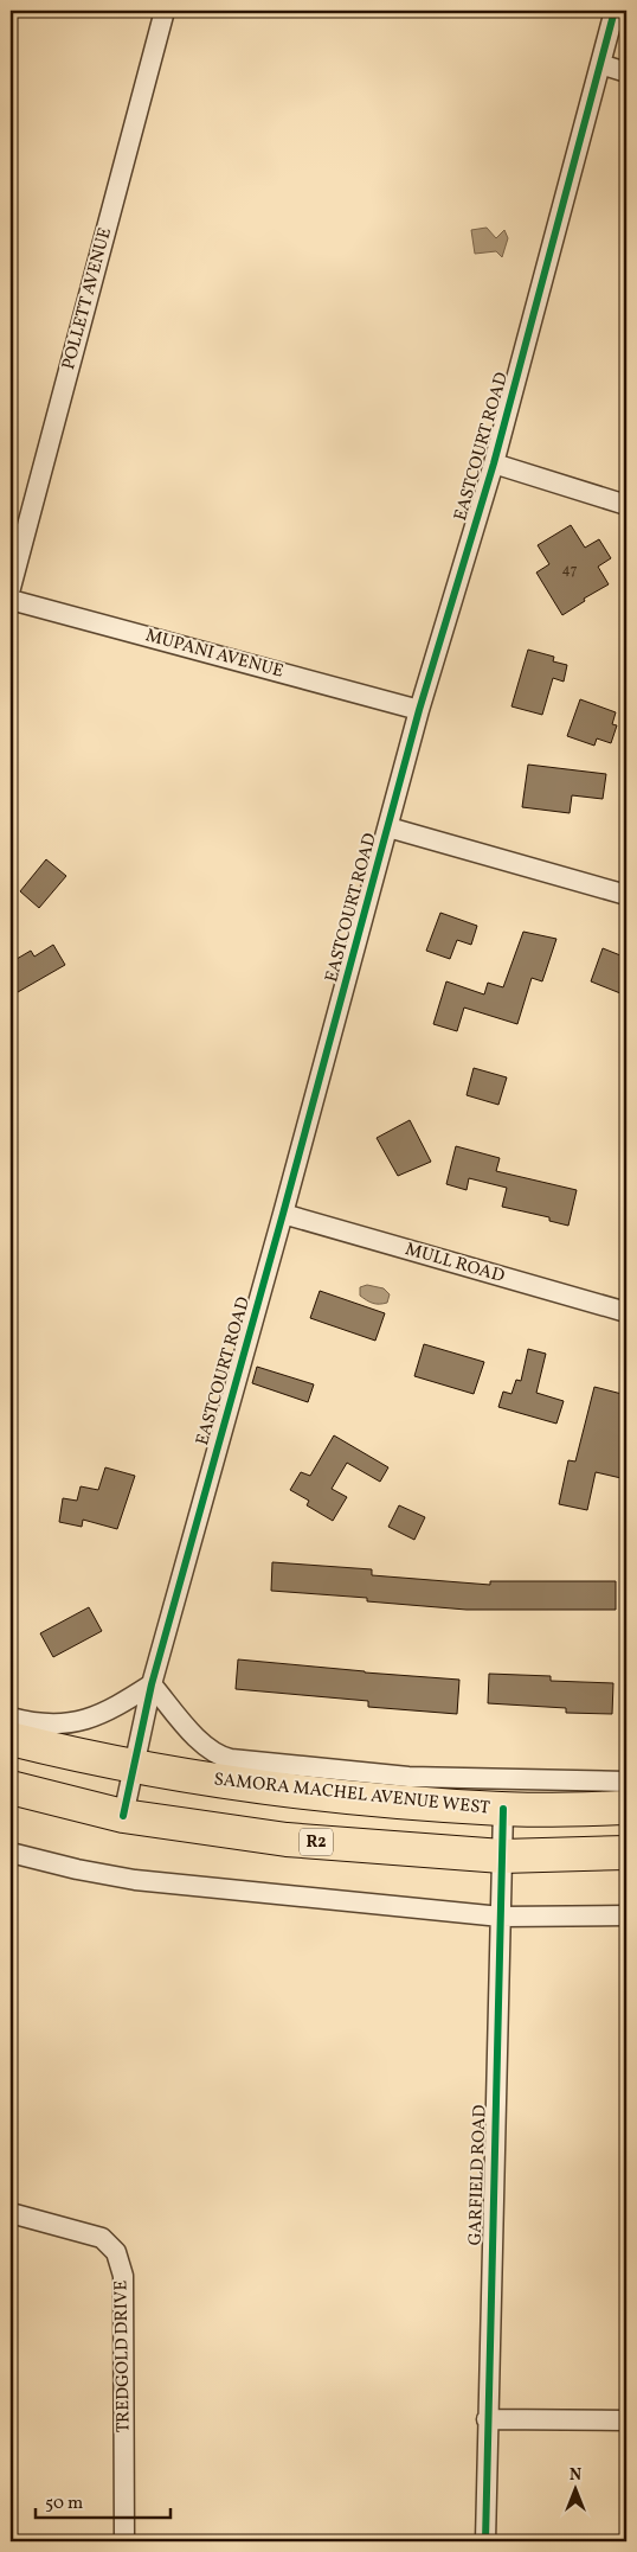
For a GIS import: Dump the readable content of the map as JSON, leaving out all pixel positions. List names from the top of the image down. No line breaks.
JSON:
{"streets":{"highway":["SAMORA MACHEL AVENUE WEST","R2"],"street":["POLLETT AVENUE","EASTCOURT ROAD","MUPANI AVENUE","MULL ROAD","GARFIELD ROAD","TREDGOLD DRIVE"]},"crossings":[["EASTCOURT ROAD","MUPANI AVENUE"],["EASTCOURT ROAD","MULL ROAD"],["EASTCOURT ROAD","SAMORA MACHEL AVENUE WEST"],["EASTCOURT ROAD","R2"],["SAMORA MACHEL AVENUE WEST","GARFIELD ROAD"],["R2","GARFIELD ROAD"]],"house_numbers":["47"],"scale_bar":"50 m","north":"top"}
